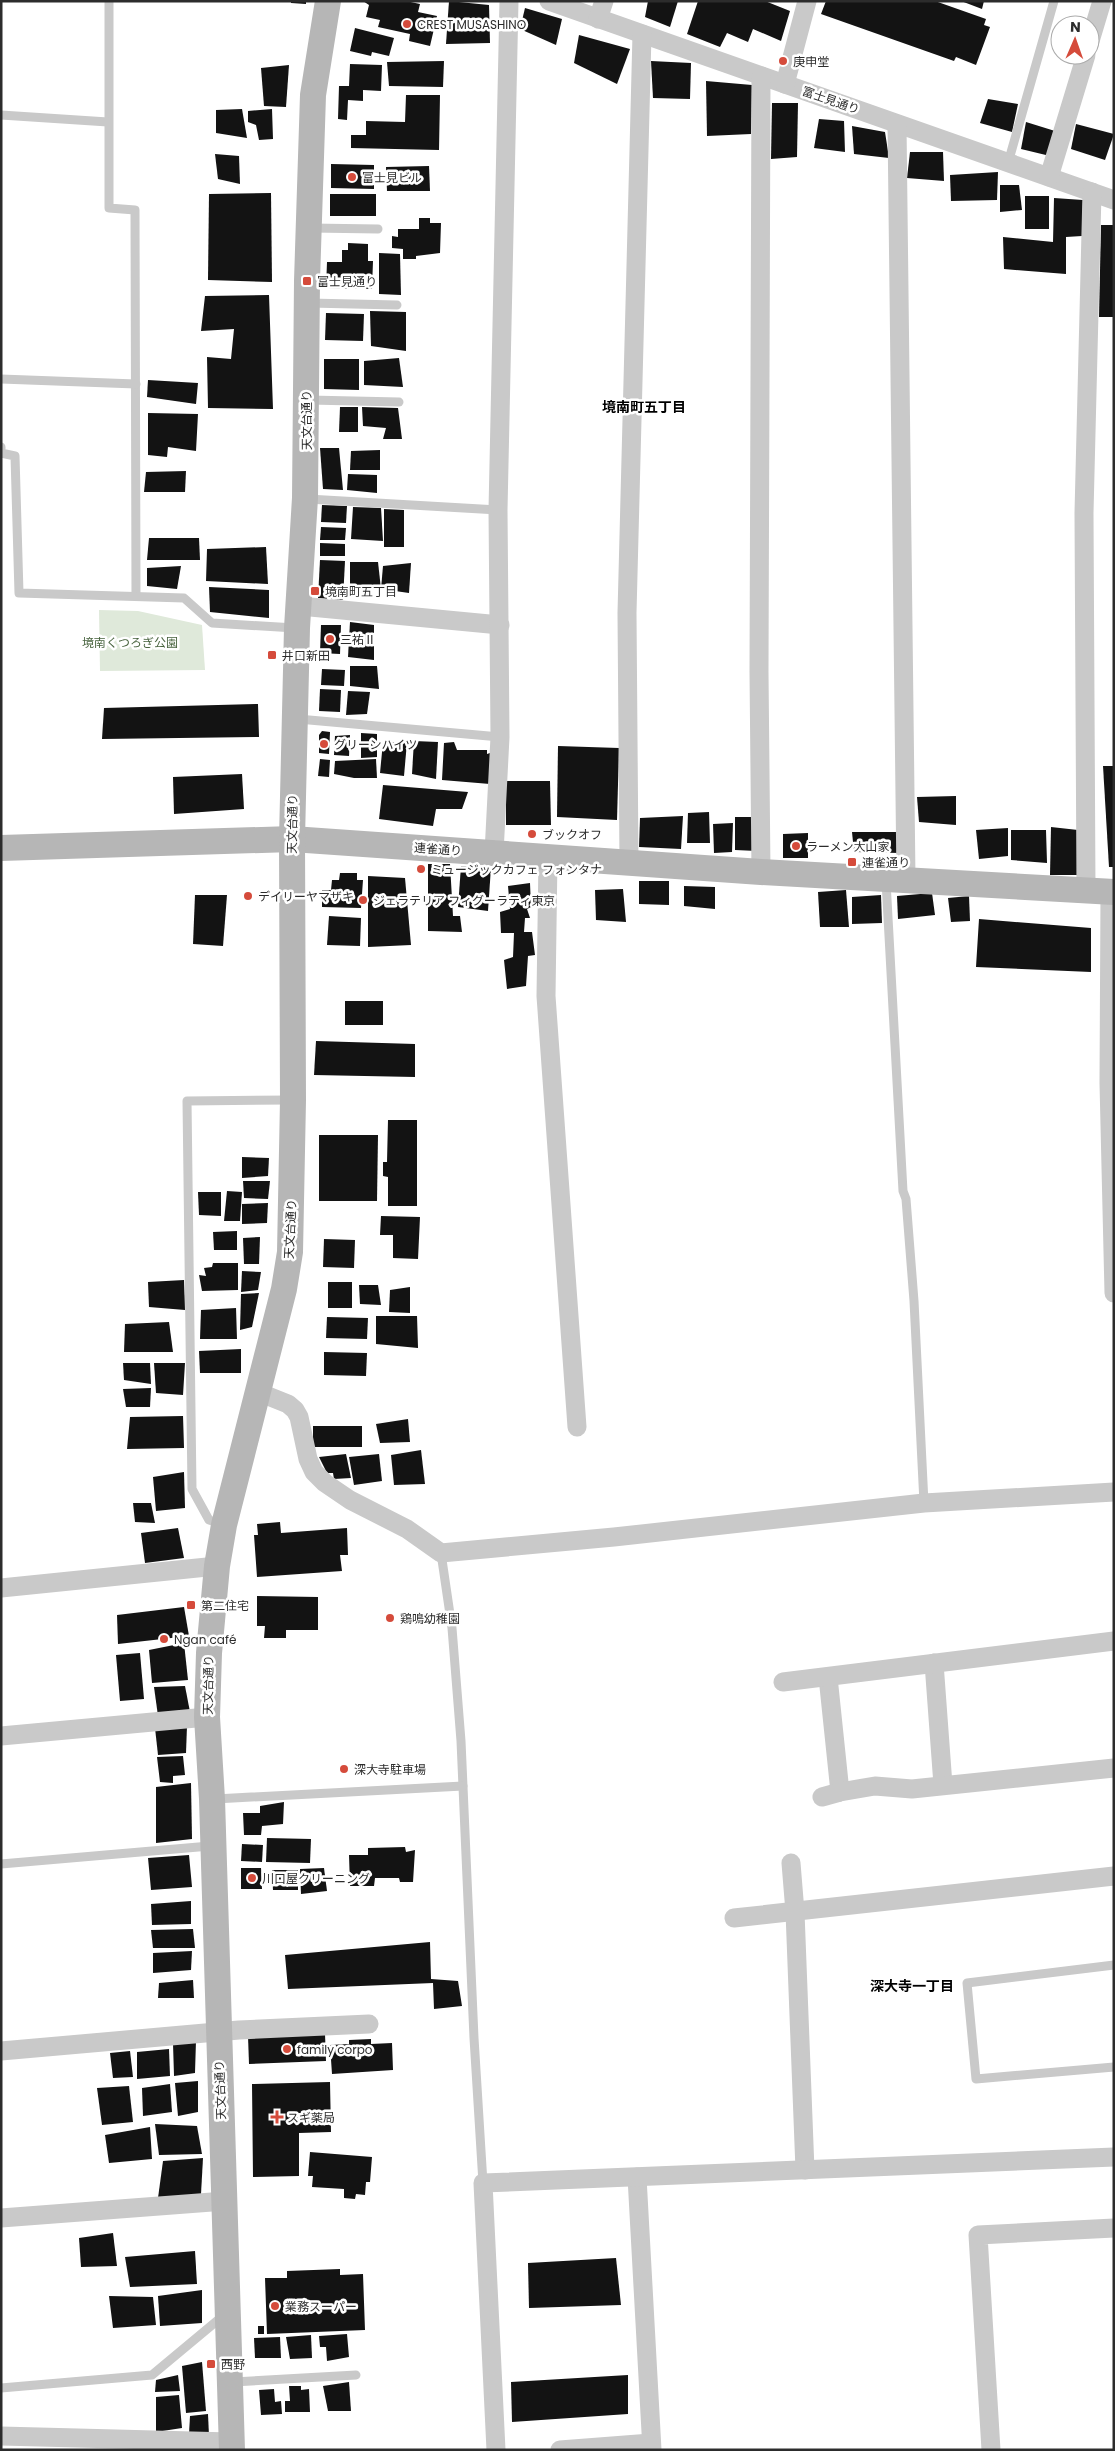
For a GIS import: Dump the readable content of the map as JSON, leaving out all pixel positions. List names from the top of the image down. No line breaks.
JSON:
{"streets":{"main road":["天文台通り","連雀通り"],"street":["富士見通り"]},"crossings":[["天文台通り","連雀通り"]],"districts":["境南町五丁目","深大寺一丁目"],"parks":["境南くつろぎ公園"],"places":{"other":["CREST MUSASHINO","庚申堂","富士見ビル","三祐Ⅱ","グリーンハイツ","ブックオフ","ラーメン大山家","ミュージックカフェ フォンタナ","デイリーヤマザキ","ジェラテリア フィグーラティ東京","鶏鳴幼稚園","Ngan café","深大寺駐車場","川口屋クリーニング","family corpo","業務スーパー"],"transit":["富士見通り","境南町五丁目","井口新田","連雀通り","第二住宅","西野"],"health":["スギ薬局"]},"north":"top"}
